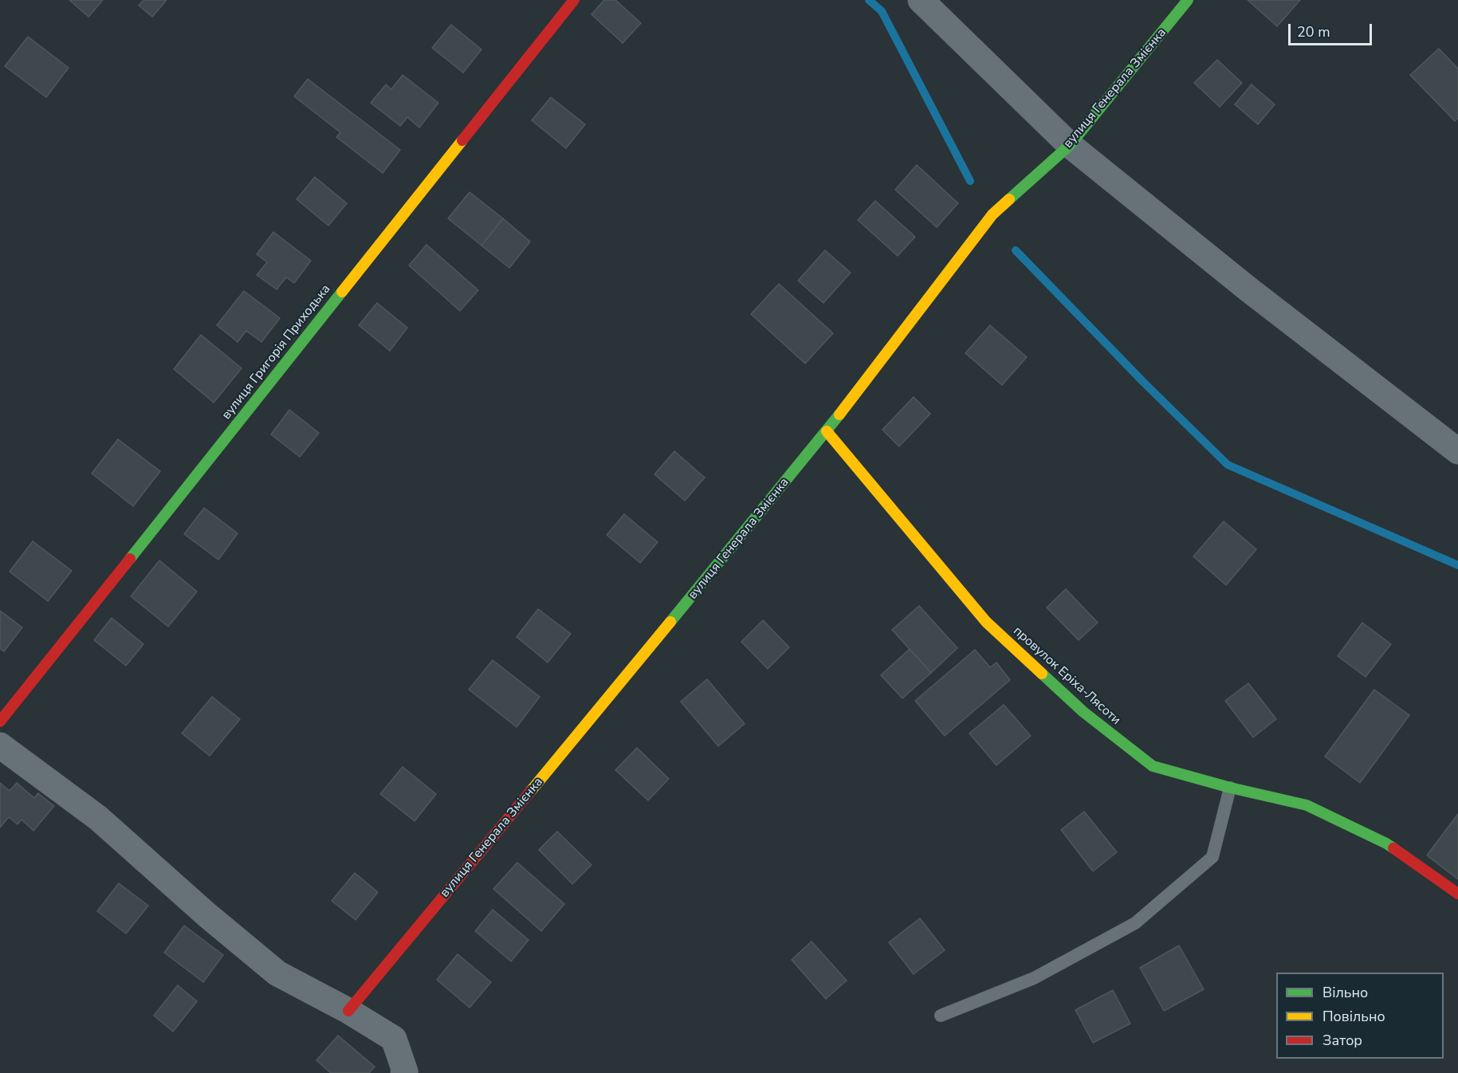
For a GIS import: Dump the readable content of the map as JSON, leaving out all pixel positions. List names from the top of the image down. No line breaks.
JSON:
{"streets":{"street":["вулиця Генерала Змієнка","вулиця Григорія Приходька","провулок Еріха-Лясоти"]},"crossings":[["вулиця Генерала Змієнка","провулок Еріха-Лясоти"]],"legend":["Вільно","Повільно","Затор"],"scale_bar":"20 m"}
